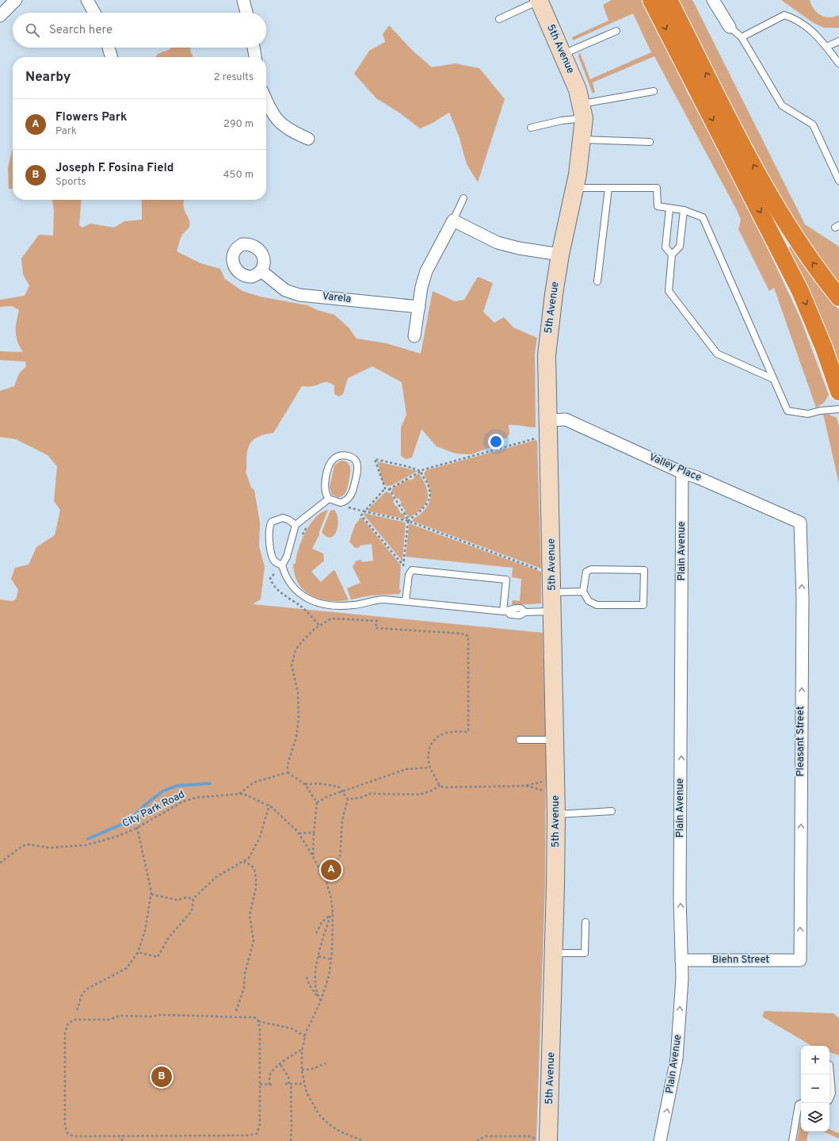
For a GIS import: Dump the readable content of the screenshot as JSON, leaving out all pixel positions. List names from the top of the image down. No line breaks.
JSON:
{"streets":{"street":["5th Avenue","Varela","Valley Place","Plain Avenue","Pleasant Street","Biehn Street"],"path":["City Park Road"]},"crossings":[["5th Avenue","Valley Place"],["Valley Place","Plain Avenue"],["Valley Place","Pleasant Street"],["Plain Avenue","Biehn Street"],["Pleasant Street","Biehn Street"]],"one_way":["Plain Avenue","Pleasant Street"],"page":{"search":"Search here","heading":["Nearby","2 results"],"list":[{"mark":"A","name":"Flowers Park","note":"Park","value":"290 m"},{"mark":"B","name":"Joseph F. Fosina Field","note":"Sports","value":"450 m"}],"pins":["A","B"],"map_buttons":["+","−"]}}
